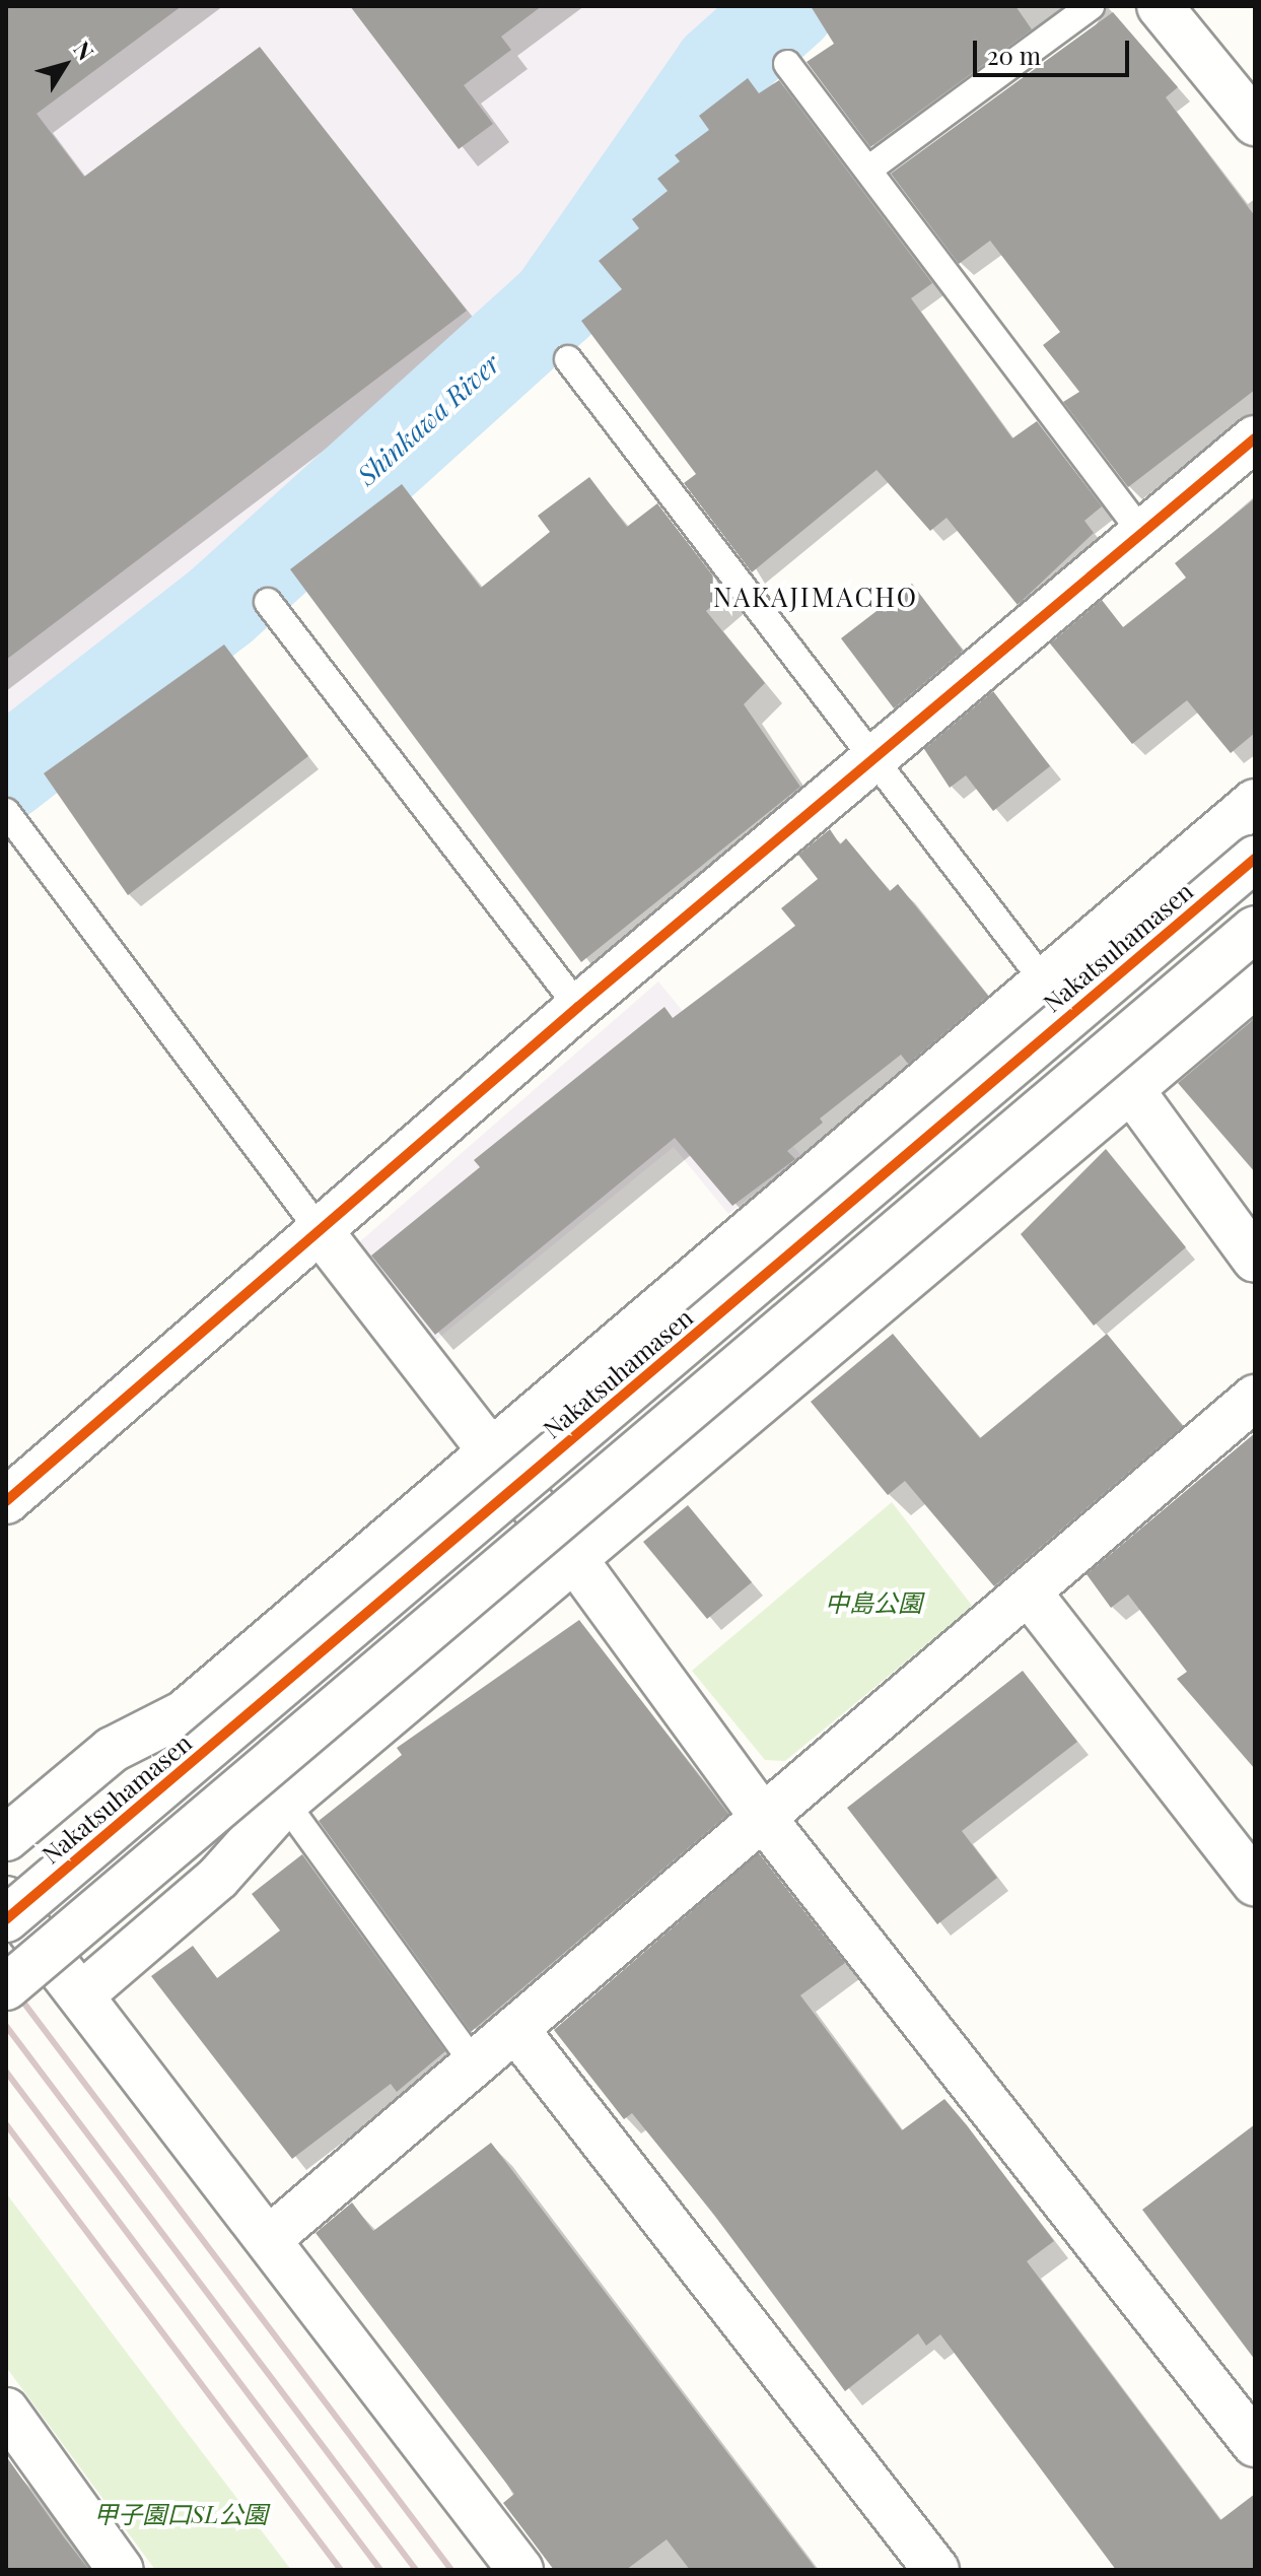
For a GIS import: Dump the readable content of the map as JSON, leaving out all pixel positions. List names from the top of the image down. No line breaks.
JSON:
{"streets":{"street":["Nakatsuhamasen"]},"districts":["NAKAJIMACHO"],"water":["Shinkawa River"],"parks":["中島公園","甲子園口SL公園"],"scale_bar":"20 m","north":"top right"}
